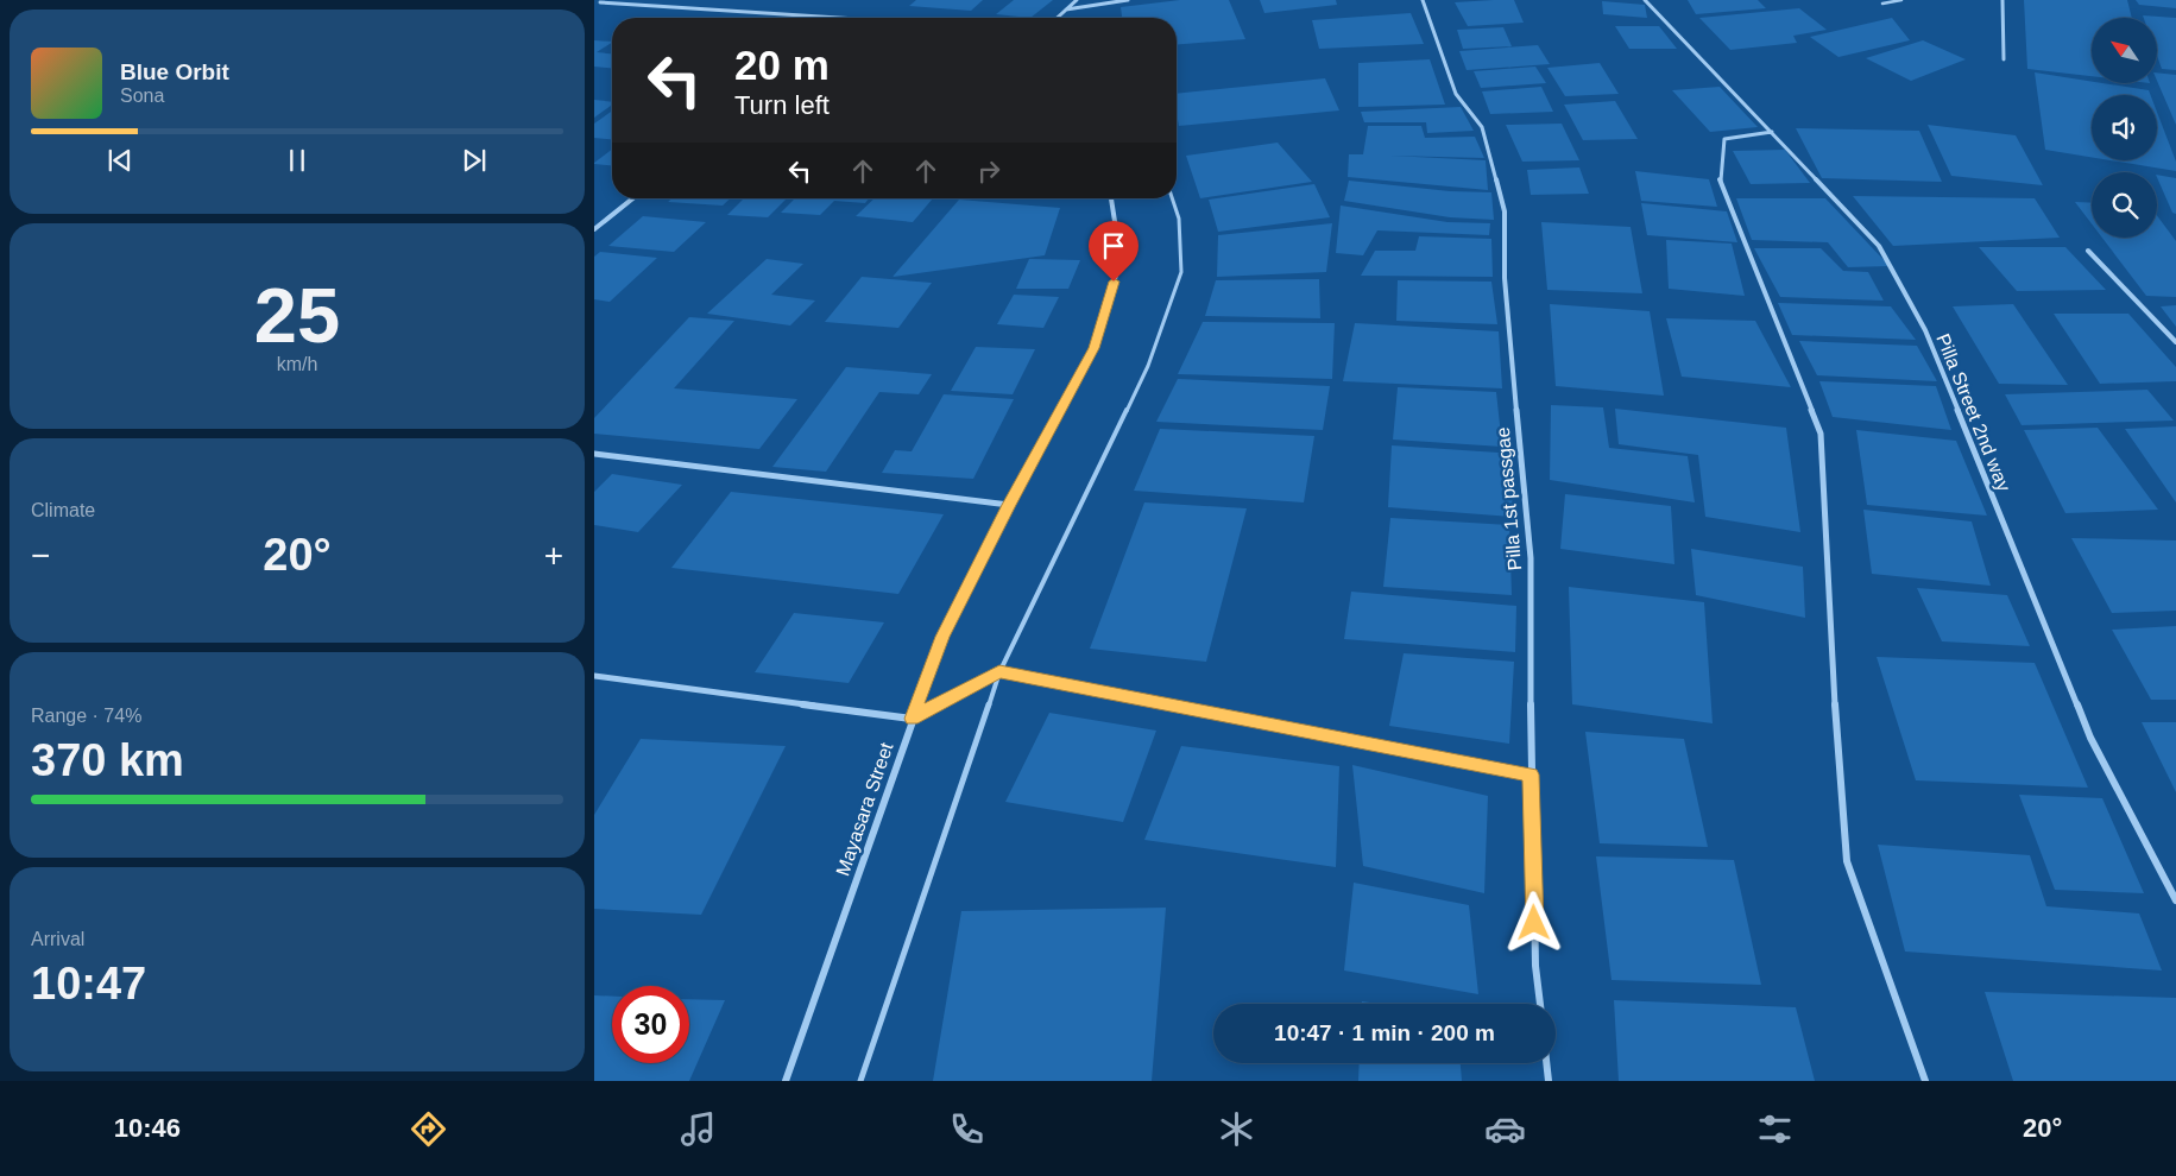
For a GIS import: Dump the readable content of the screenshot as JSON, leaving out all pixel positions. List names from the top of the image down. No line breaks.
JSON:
{"streets":{"street":["Pilla Street 2nd way","Pilla 1st passgae","Mayasara Street"]},"north":"top left","page":{"turn":["20 m","Turn left"],"song":["Blue Orbit","Sona"],"tile":[["25","km/h"],"Climate",["Range · 74%","370 km"],["Arrival","10:47"]],"heat":["−","20°","+"],"limit":"30","trip":"10:47 · 1 min · 200 m","tabs":["10:46","20°"]}}
